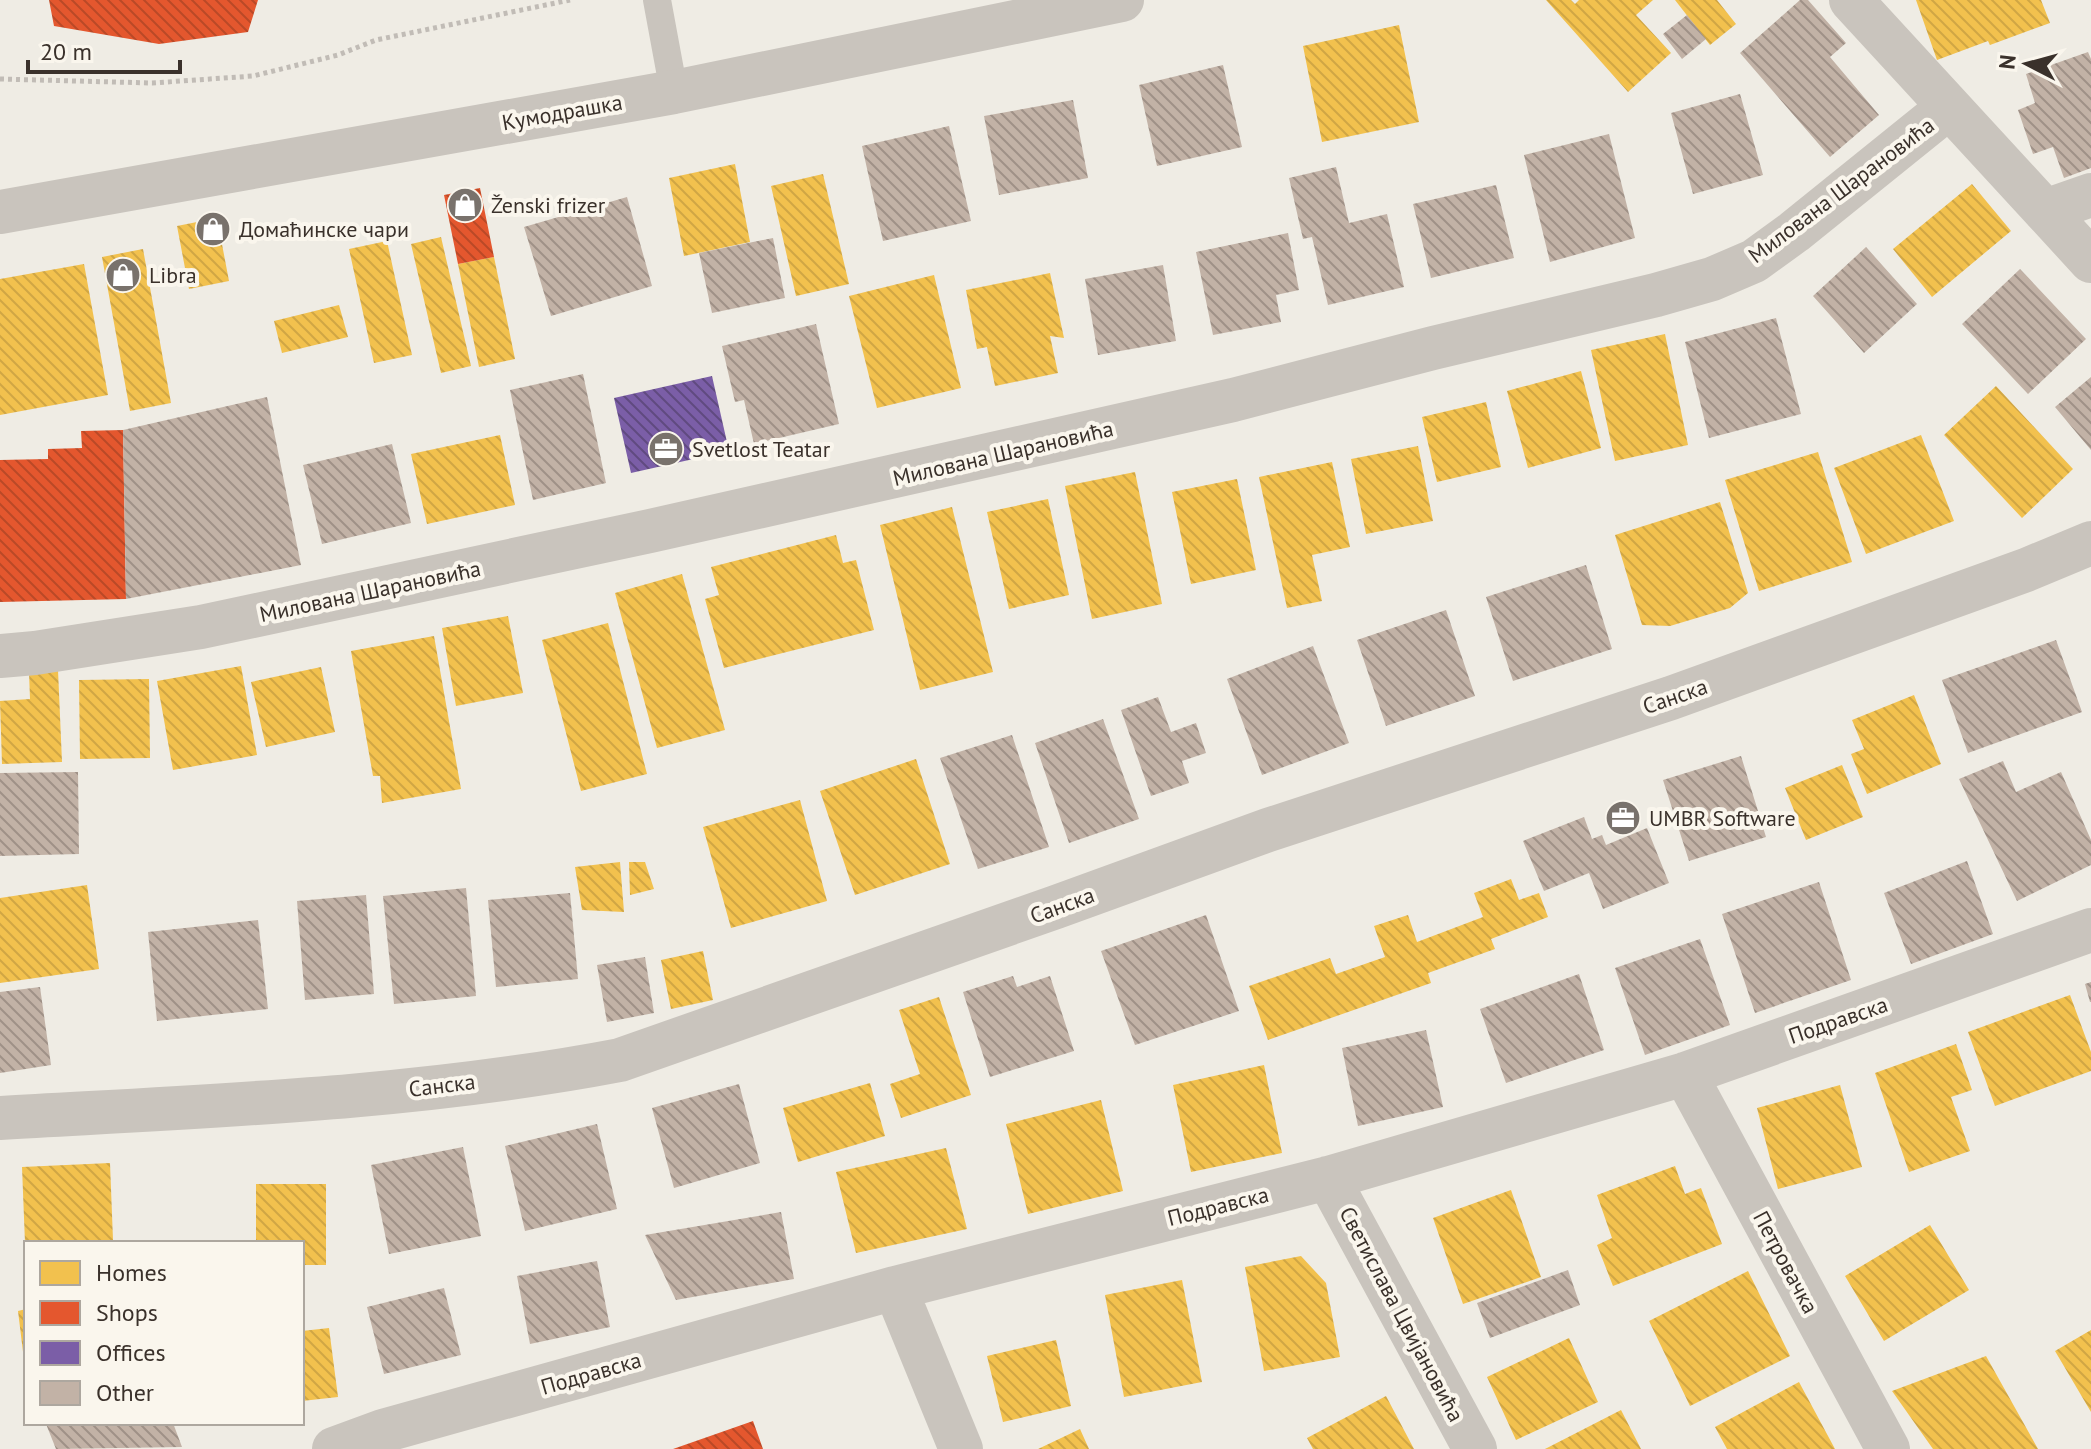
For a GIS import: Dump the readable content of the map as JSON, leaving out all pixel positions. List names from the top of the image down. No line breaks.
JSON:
{"streets":{"street":["Кумодрашка","Милована Шарановића","Санска","Подравска","Петровачка","Светислава Цвијановића"]},"crossings":[["Подравска","Петровачка"],["Подравска","Светислава Цвијановића"]],"places":{"shop":["Ženski frizer","Домаћинске чари","Libra"],"office":["Svetlost Teatar","UMBR Software"]},"legend":["Homes","Shops","Offices","Other"],"scale_bar":"20 m","north":"left"}
